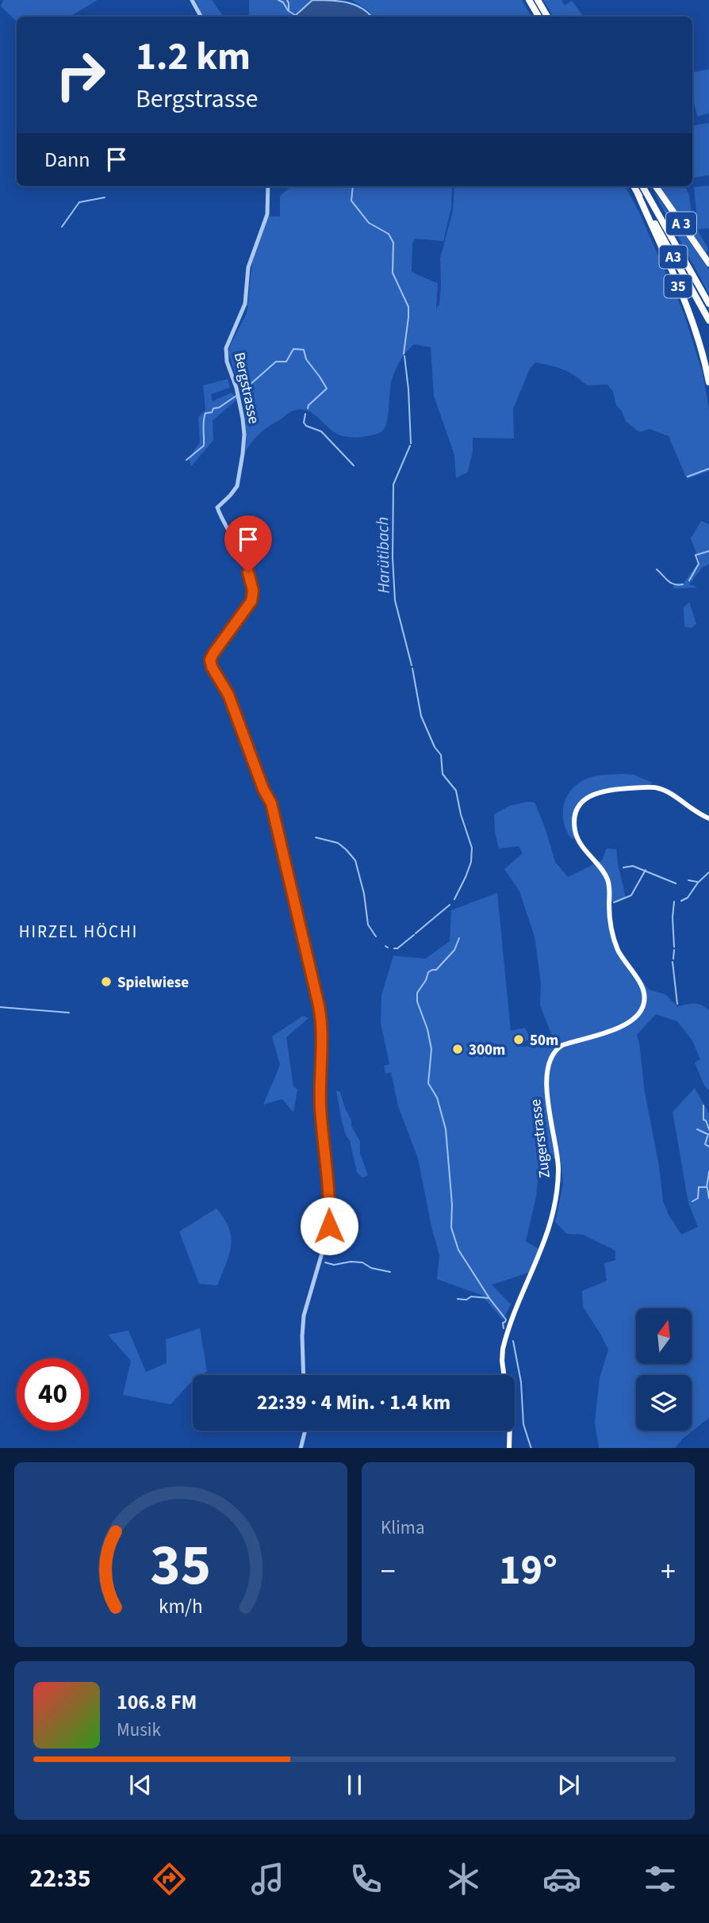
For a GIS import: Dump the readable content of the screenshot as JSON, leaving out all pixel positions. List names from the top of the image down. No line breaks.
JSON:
{"streets":{"highway":["A 3","A3","35"],"main road":["Zugerstrasse"],"street":["Bergstrasse"]},"crossings":[["A3","35"]],"districts":["HIRZEL HÖCHI"],"water":["Harütibach"],"places":["Spielwiese","50m","300m"],"north":"top","page":{"turn":["1.2 km","Bergstrasse"],"then":"Dann","limit":"40","trip":"22:39 · 4 Min. · 1.4 km","tile":"Klima","heat":["−","19°","+"],"song":["106.8 FM","Musik"],"tabs":"22:35","gauge":["35","km/h"]}}
